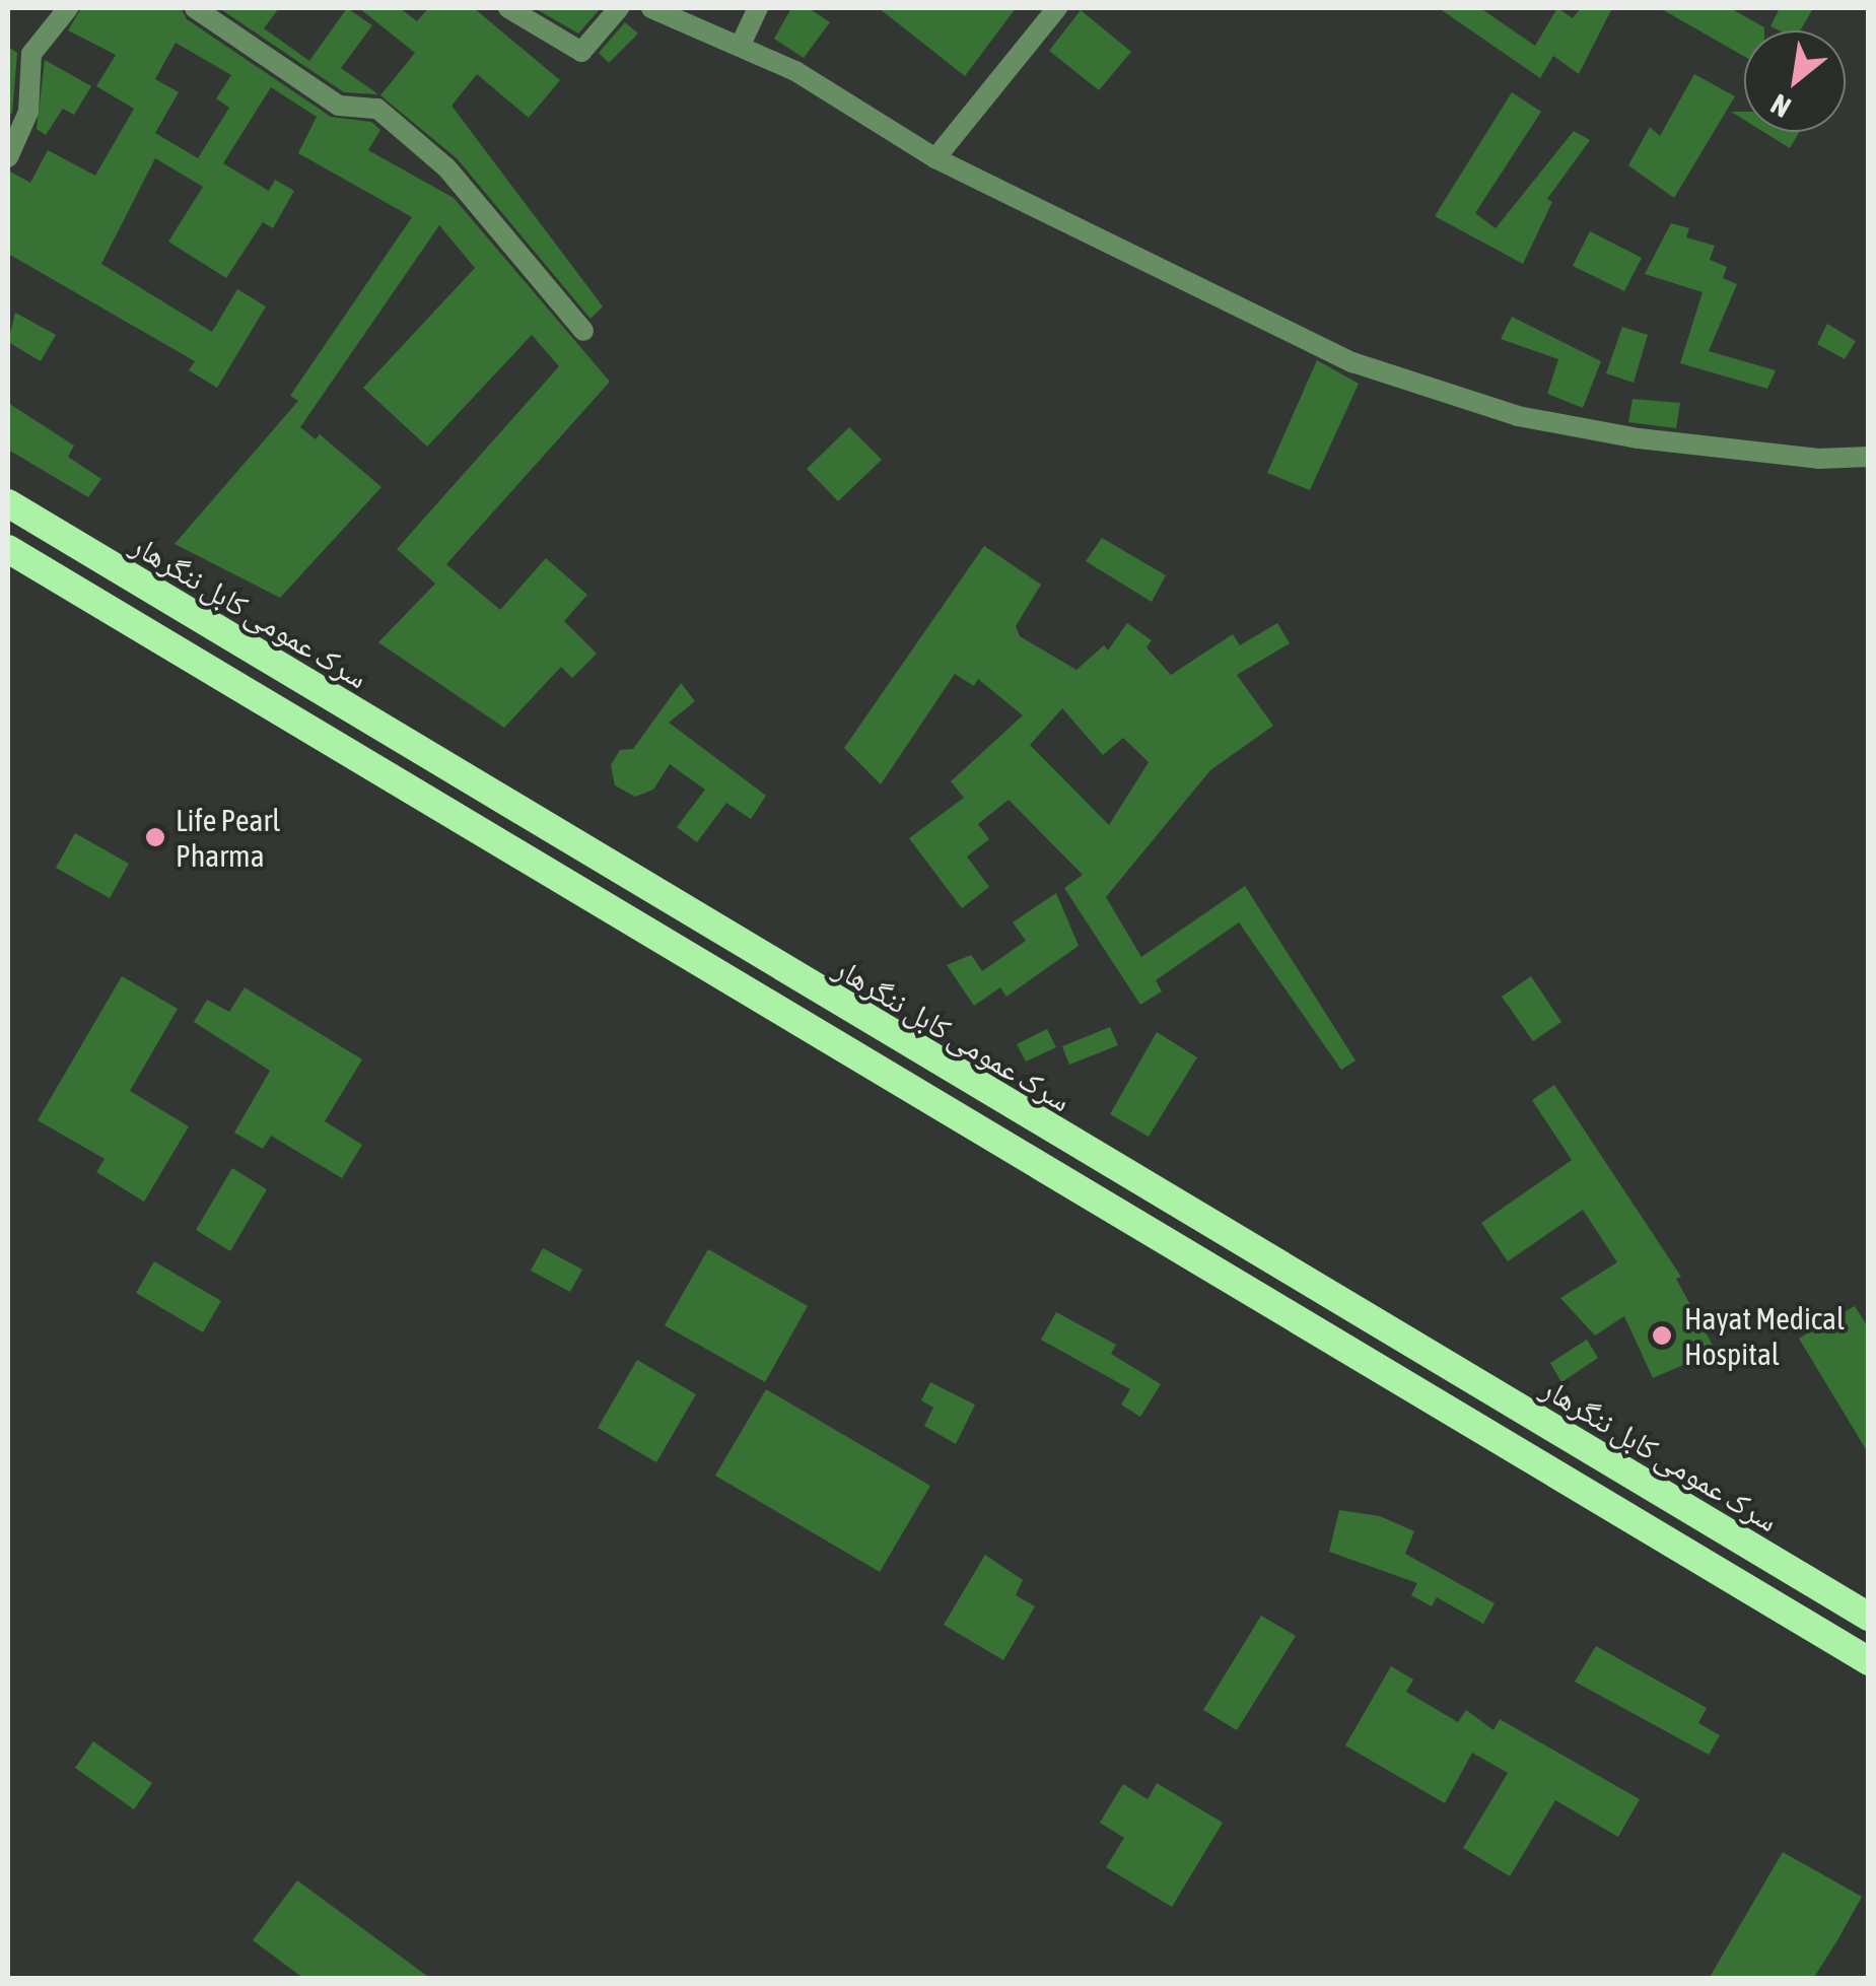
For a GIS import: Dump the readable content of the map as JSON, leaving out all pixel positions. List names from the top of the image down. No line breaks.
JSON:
{"streets":{"highway":["سرک عمومی کابل ننگرهار"]},"places":["Life Pearl Pharma","Hayat Medical Hospital"],"north":"bottom left"}
